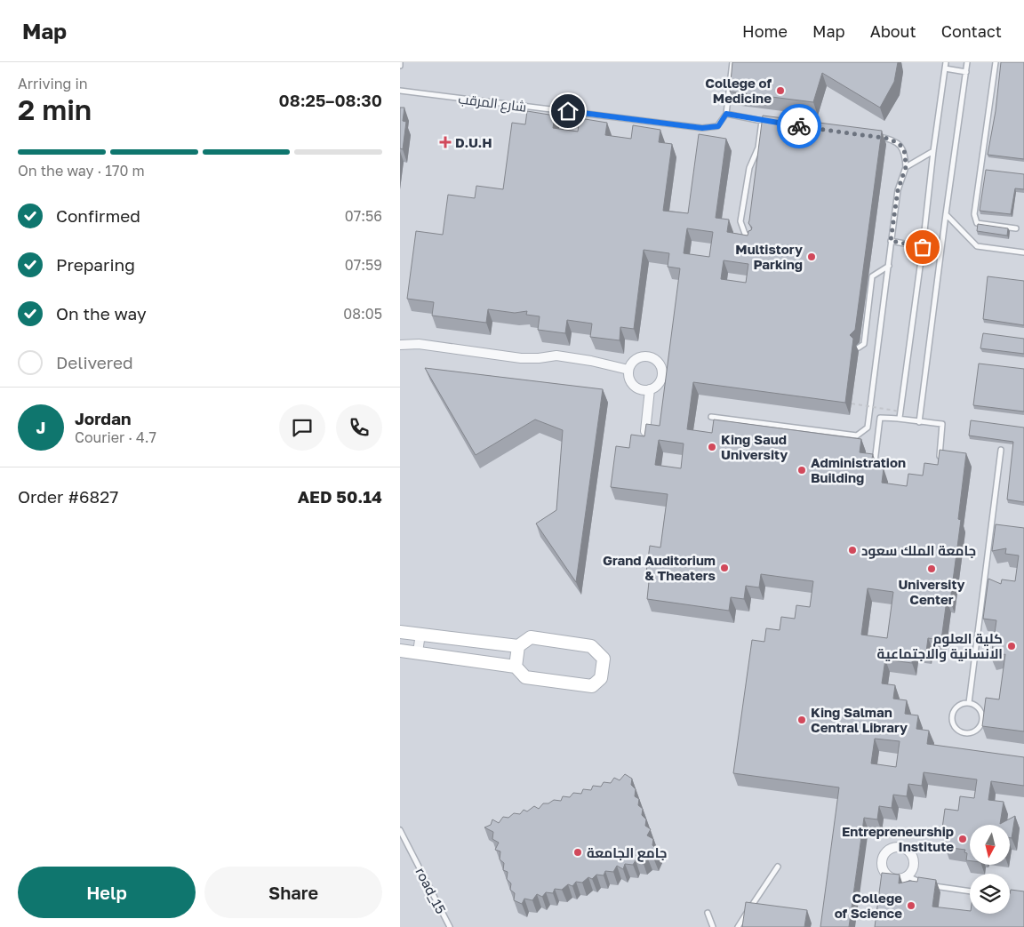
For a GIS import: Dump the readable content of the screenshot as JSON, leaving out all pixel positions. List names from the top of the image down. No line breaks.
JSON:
{"streets":{"lane":["شارع المرقب","road_15"]},"places":{"other":["College of Medicine","Multistory Parking","King Saud University","Administration Building","جامعة الملك سعود","Grand Auditorium & Theaters","University Center","كلية العلوم الانسانية والاجتماعية","King Salman Central Library","Entrepreneurship Institute","جامع الجامعة","College of Science"],"health":["D.U.H"]},"north":"bottom","page":{"header":"Map","nav":["Home","Map","About","Contact"],"heading":["2 min","Arriving in","08:25–08:30"],"panel":["Jordan","Courier · 4.7","Order #6827","AED 50.14"],"bar":"On the way · 170 m","list":[["Confirmed","07:56"],["Preparing","07:59"],["On the way","08:05"],"Delivered"],"round":"J","buttons":["Help","Share"]}}
